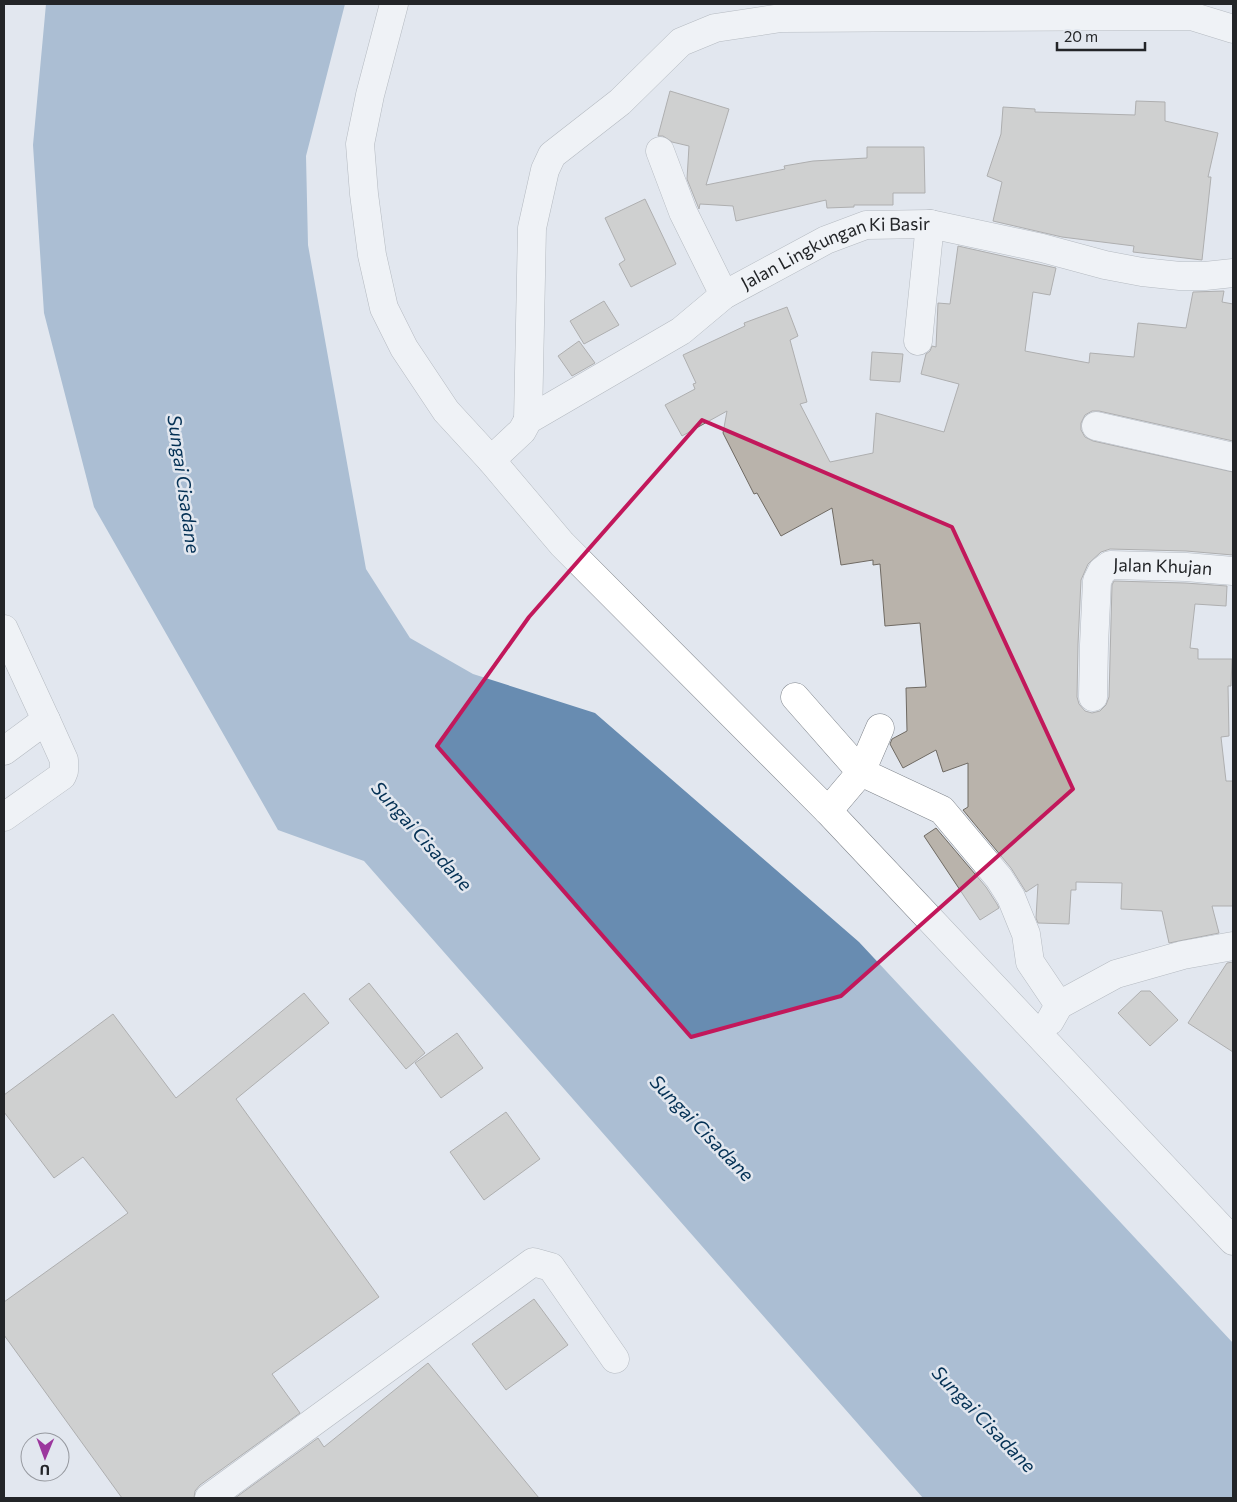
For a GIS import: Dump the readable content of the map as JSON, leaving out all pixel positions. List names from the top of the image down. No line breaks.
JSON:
{"streets":{"street":["Jalan Lingkungan Ki Basir","Jalan Khujan"]},"water":["Sungai Cisadane"],"scale_bar":"20 m","north":"bottom"}
